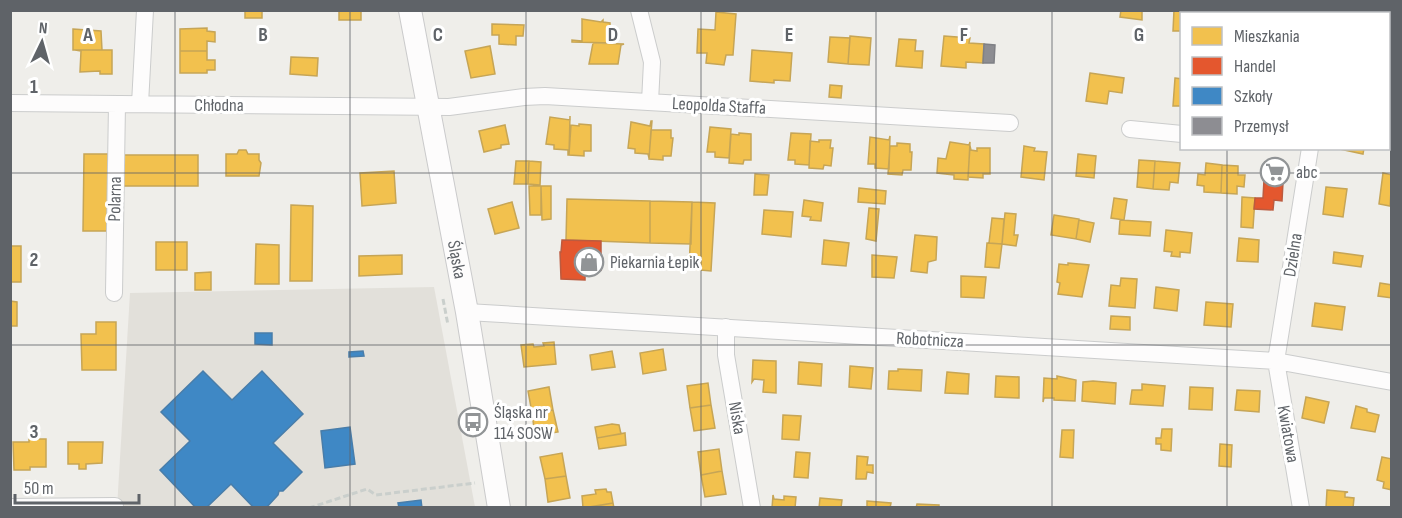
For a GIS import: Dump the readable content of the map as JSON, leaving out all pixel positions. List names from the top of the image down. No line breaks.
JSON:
{"streets":{"street":["Chłodna","Leopolda Staffa","Polarna","Dzielna","Śląska","Robotnicza","Niska","Kwiatowa"]},"crossings":[["Chłodna","Leopolda Staffa"],["Chłodna","Polarna"],["Chłodna","Śląska"],["Leopolda Staffa","Śląska"],["Dzielna","Robotnicza"],["Dzielna","Kwiatowa"],["Śląska","Robotnicza"],["Robotnicza","Niska"],["Robotnicza","Kwiatowa"]],"places":{"supermarket":["abc"],"shop":["Piekarnia Łepik"],"bus stop":["Śląska nr 114 SOSW"]},"legend":["Mieszkania","Handel","Szkoły","Przemysł"],"scale_bar":"50 m","north":"top","grid":{"columns":["A","B","C","D","E","F","G"],"rows":["1","2","3"]}}
